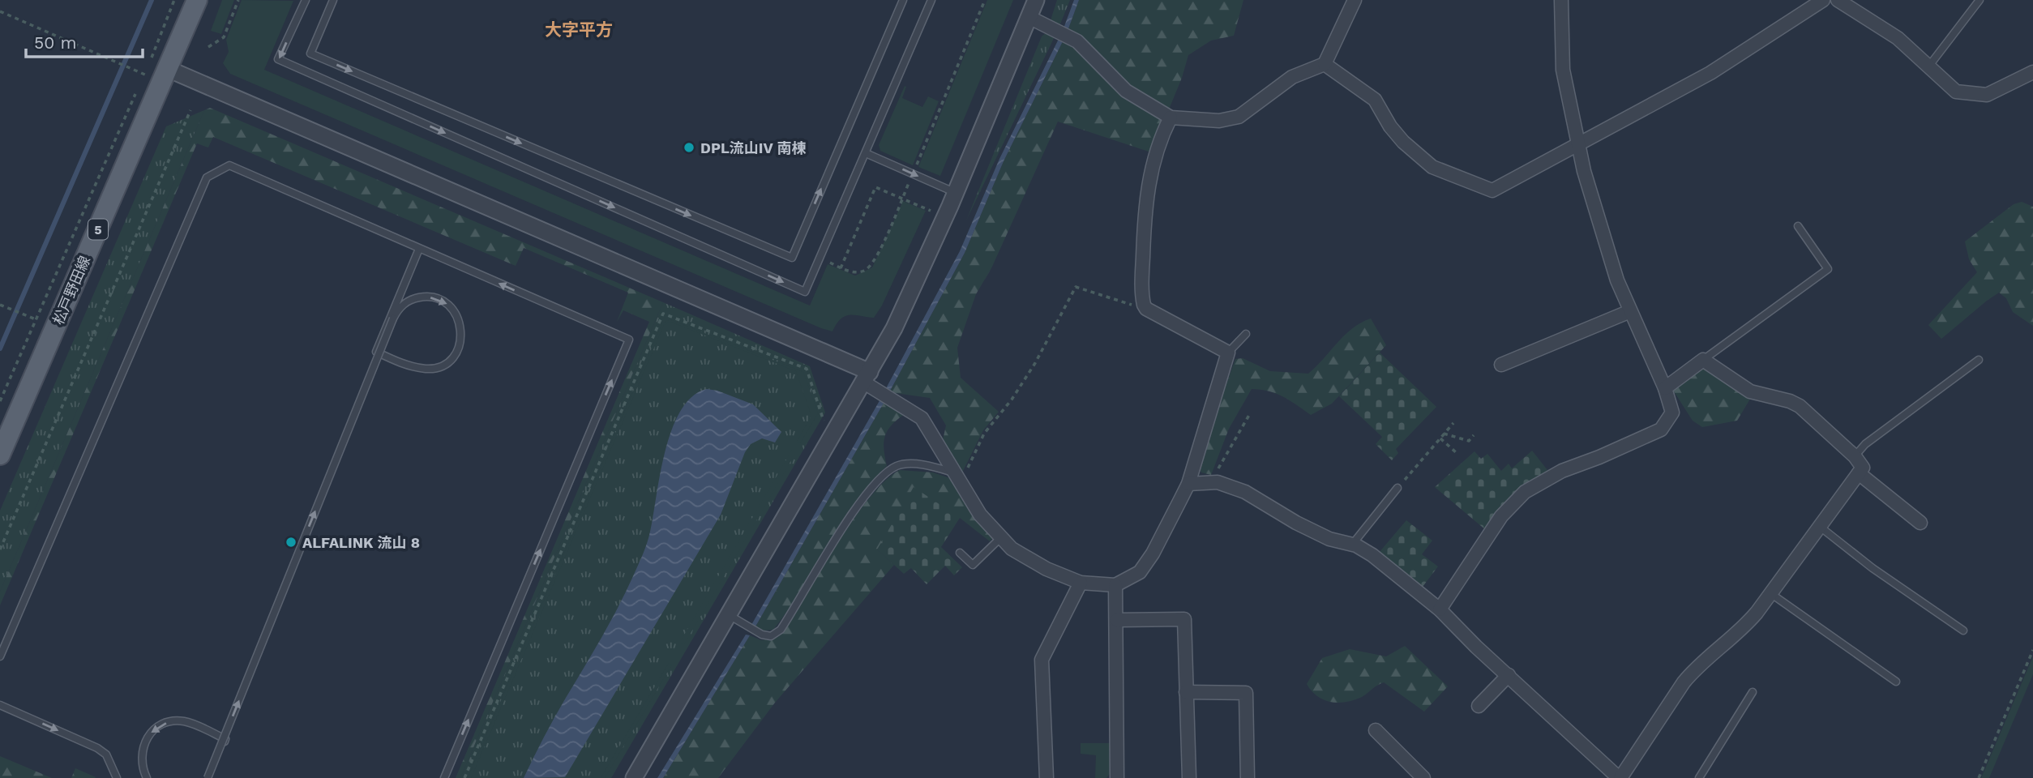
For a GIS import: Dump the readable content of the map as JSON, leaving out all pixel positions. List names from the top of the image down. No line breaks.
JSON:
{"streets":{"main road":["5","松戸野田線"]},"districts":["大字平方"],"places":["DPL流山IV 南棟","ALFALINK 流山 8"],"scale_bar":"50 m"}
